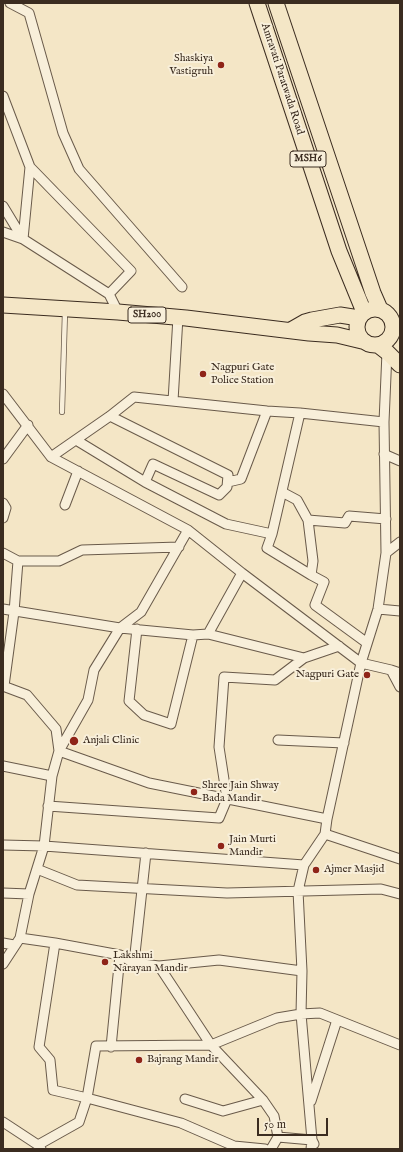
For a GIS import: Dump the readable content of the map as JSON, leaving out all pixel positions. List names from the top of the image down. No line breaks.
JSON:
{"streets":{"main road":["Amravati Paratwada Road","MSH6","SH200"]},"crossings":[["Amravati Paratwada Road","SH200"]],"places":["Shaskiya Vastigruh","Nagpuri Gate Police Station","Nagpuri Gate","Anjali Clinic","Shree Jain Shway Bada Mandir","Jain Murti Mandir","Ajmer Masjid","Lakshmi Narayan Mandir","Bajrang Mandir"],"scale_bar":"50 m"}
